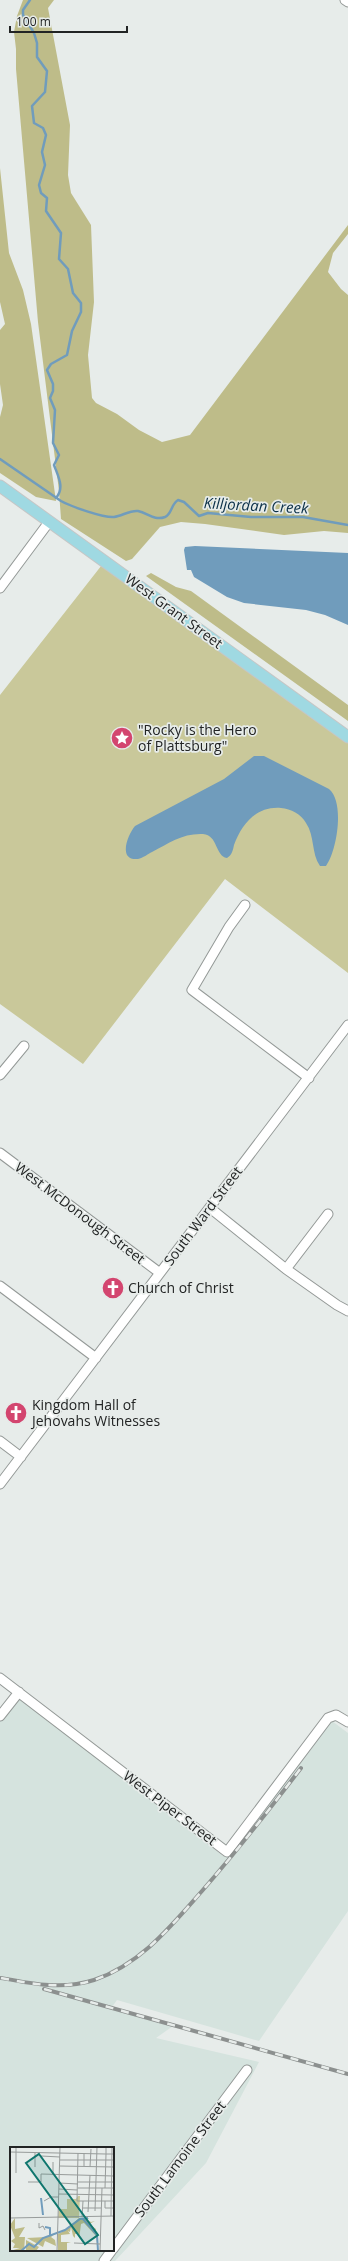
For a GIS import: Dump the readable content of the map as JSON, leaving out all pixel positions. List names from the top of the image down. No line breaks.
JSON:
{"streets":{"main road":["West Grant Street"],"street":["West McDonough Street","South Ward Street","West Piper Street","South Lamoine Street"]},"crossings":[["West McDonough Street","South Ward Street"]],"water":["Killjordan Creek"],"places":{"place":["\"Rocky is the Hero of Plattsburg\""],"church":["Church of Christ","Kingdom Hall of Jehovahs Witnesses"]},"scale_bar":"100 m"}
